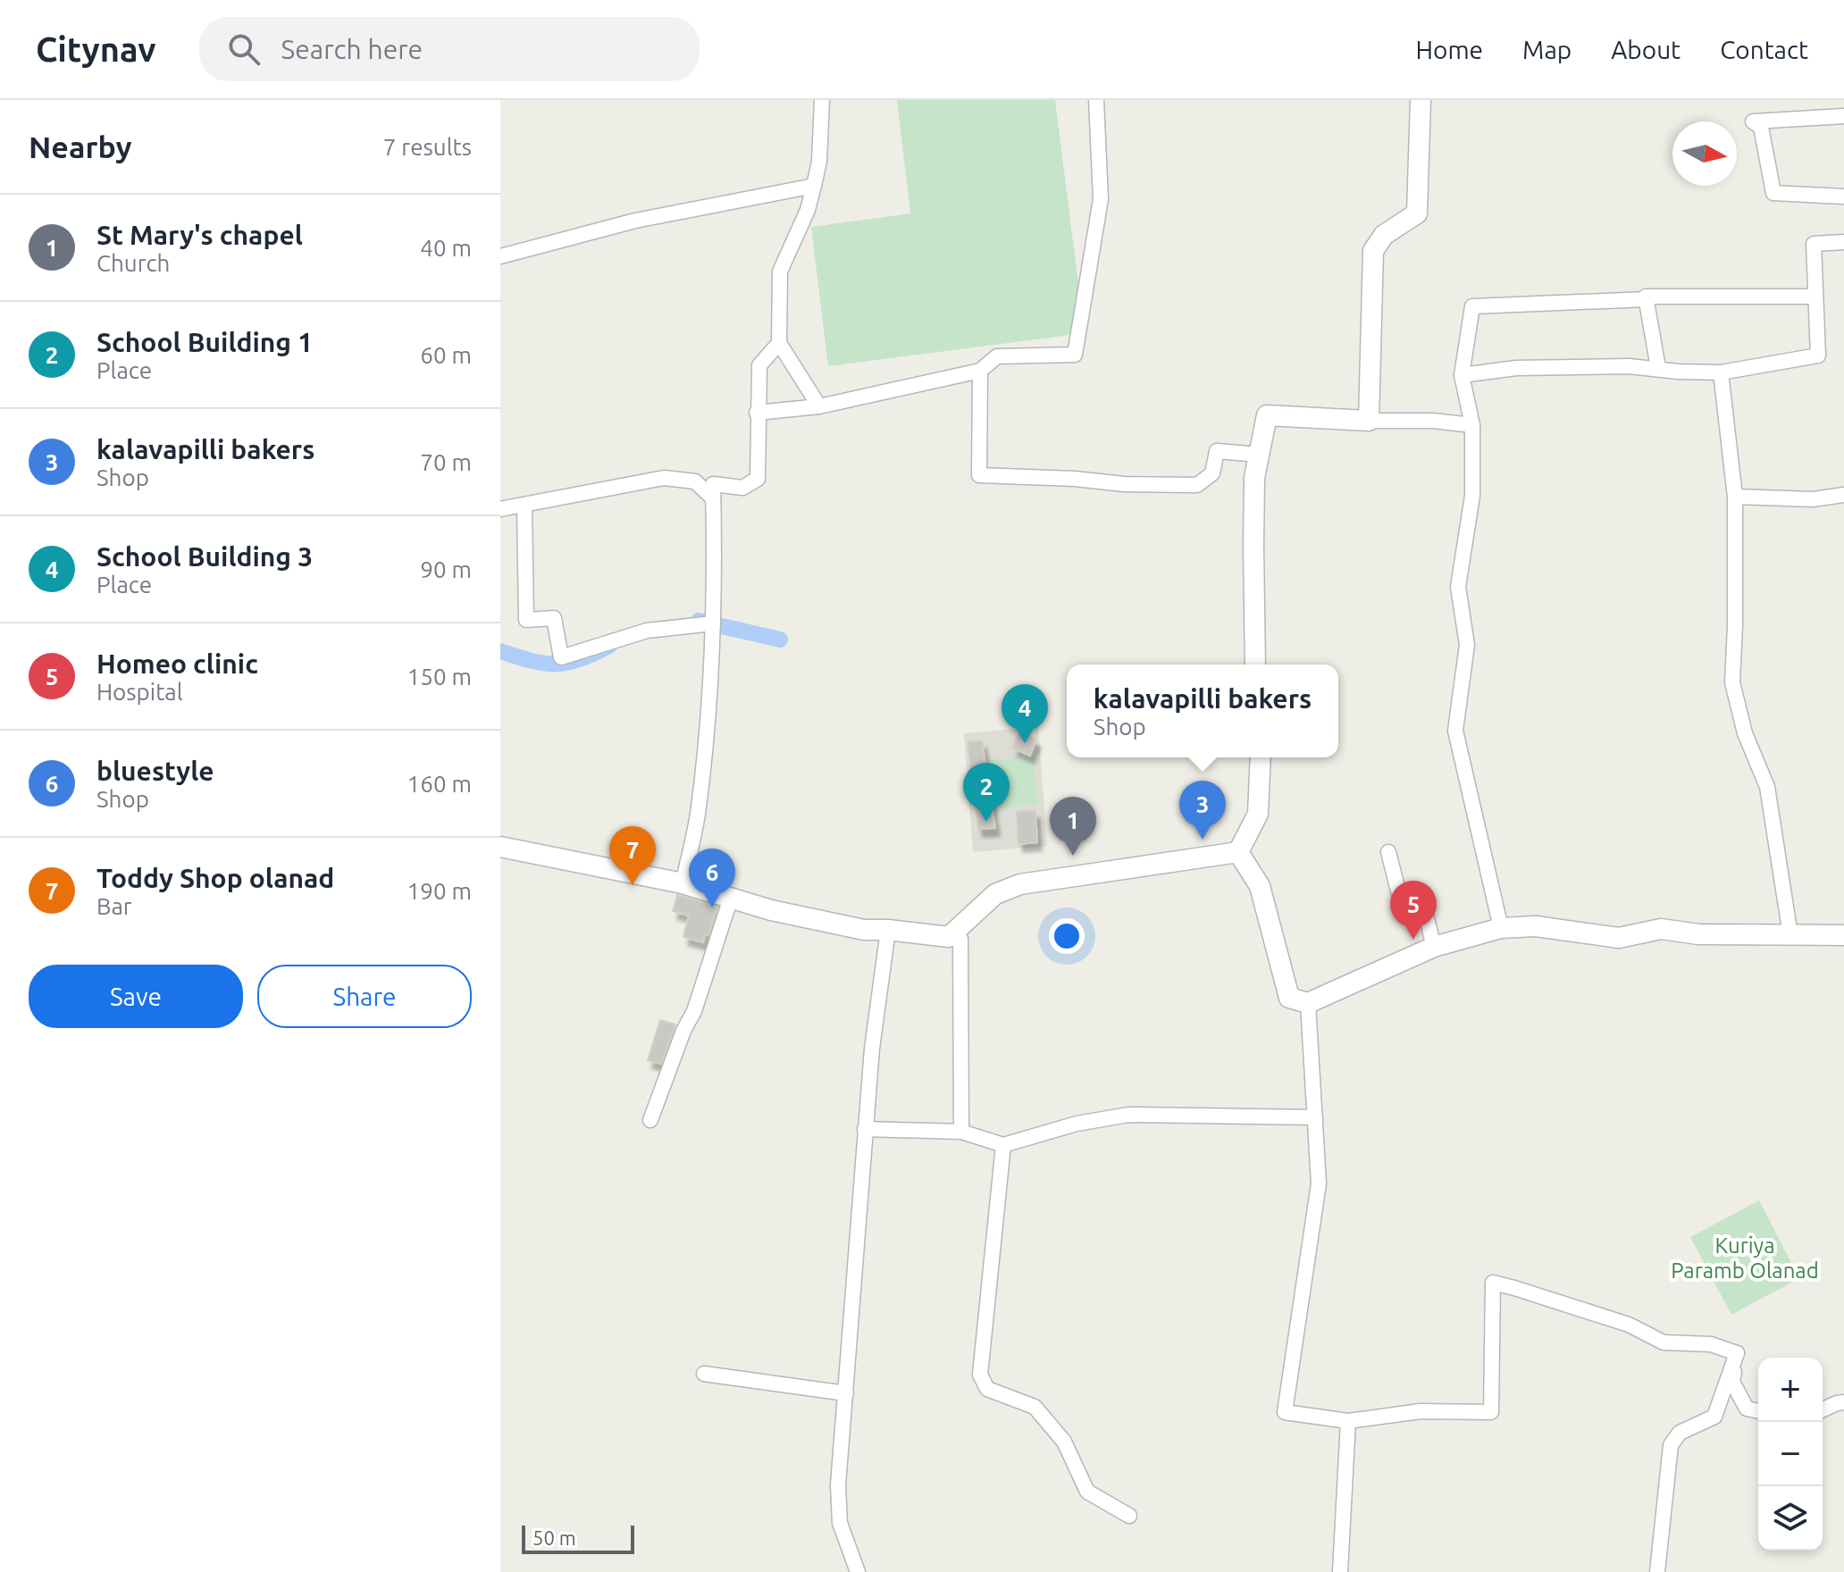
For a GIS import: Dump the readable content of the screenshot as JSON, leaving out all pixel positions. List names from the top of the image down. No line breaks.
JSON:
{"parks":["Kuriya Paramb Olanad"],"scale_bar":"50 m","north":"right","page":{"header":"Citynav","search":"Search here","nav":["Home","Map","About","Contact"],"heading":["Nearby","7 results"],"list":[{"mark":"1","name":"St Mary's chapel","note":"Church","value":"40 m"},{"mark":"2","name":"School Building 1","note":"Place","value":"60 m"},{"mark":"3","name":"kalavapilli bakers","note":"Shop","value":"70 m"},{"mark":"4","name":"School Building 3","note":"Place","value":"90 m"},{"mark":"5","name":"Homeo clinic","note":"Hospital","value":"150 m"},{"mark":"6","name":"bluestyle","note":"Shop","value":"160 m"},{"mark":"7","name":"Toddy Shop olanad","note":"Bar","value":"190 m"}],"popup":["kalavapilli bakers","Shop"],"pins":["4","2","3","1","7","6","5"],"buttons":["Save","Share"],"map_buttons":["+","−"],"scale":"50 m"}}
